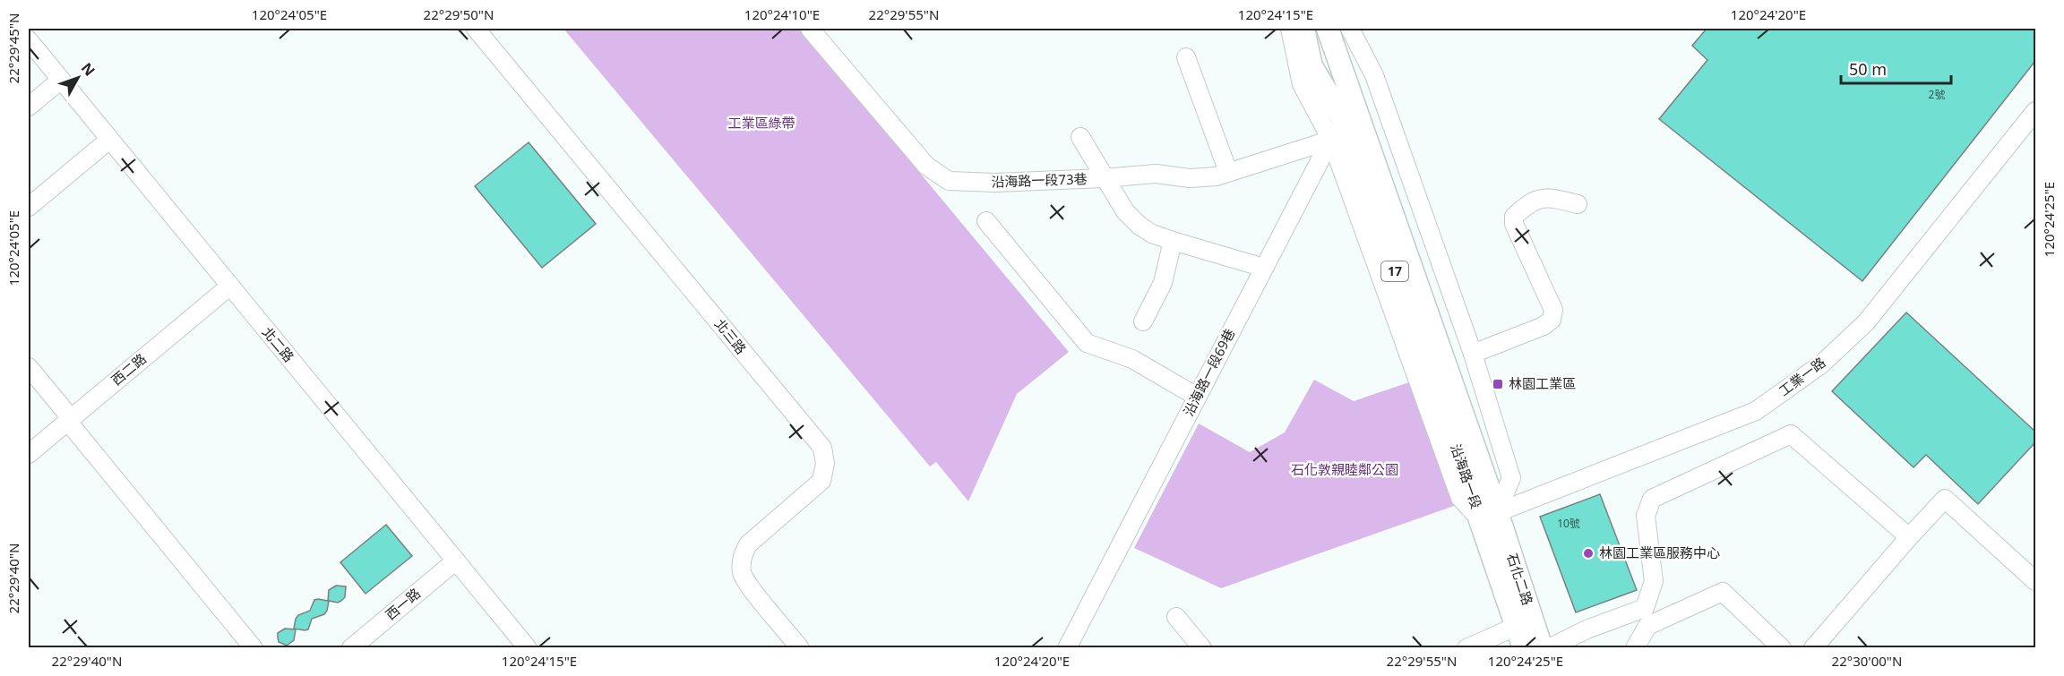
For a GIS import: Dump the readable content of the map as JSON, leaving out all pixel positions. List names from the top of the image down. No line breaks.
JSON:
{"streets":{"main road":["17","沿海路一段","石化二路"],"street":["沿海路一段73巷","北三路","北二路","西二路","沿海路一段69巷","工業一路","西一路"]},"crossings":[["沿海路一段73巷","沿海路一段69巷"],["沿海路一段73巷","沿海路一段"],["北二路","西二路"],["北二路","西一路"],["沿海路一段69巷","沿海路一段"],["工業一路","沿海路一段"],["工業一路","石化二路"],["沿海路一段","石化二路"]],"parks":["工業區綠帶","石化敦親睦鄰公園"],"places":{"transit":["林園工業區"],"other":["林園工業區服務中心"]},"house_numbers":["2號","10號"],"scale_bar":"50 m","north":"top right","coordinates":["120°24'05\"E","22°29'50\"N","120°24'10\"E","22°29'55\"N","120°24'15\"E","120°24'20\"E","22°29'45\"N","120°24'25\"E","22°29'40\"N","22°30'00\"N"]}
